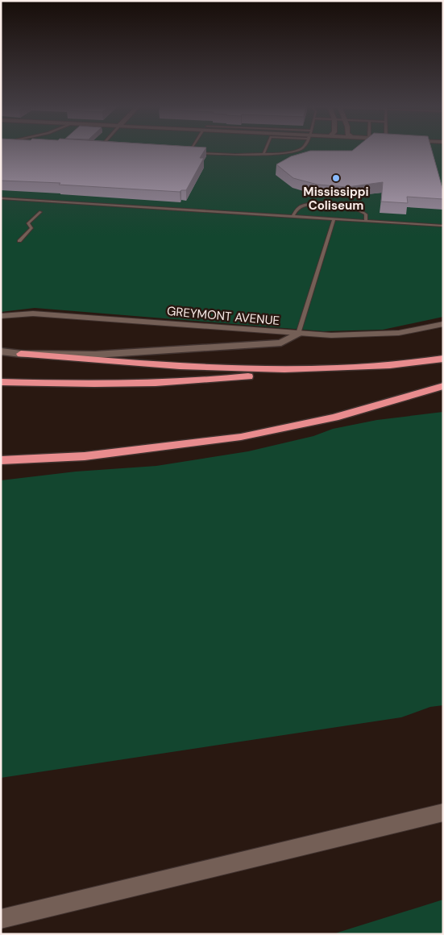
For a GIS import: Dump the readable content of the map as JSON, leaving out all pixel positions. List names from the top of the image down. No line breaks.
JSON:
{"streets":{"street":["GREYMONT AVENUE"]},"places":["Mississippi Coliseum"]}
